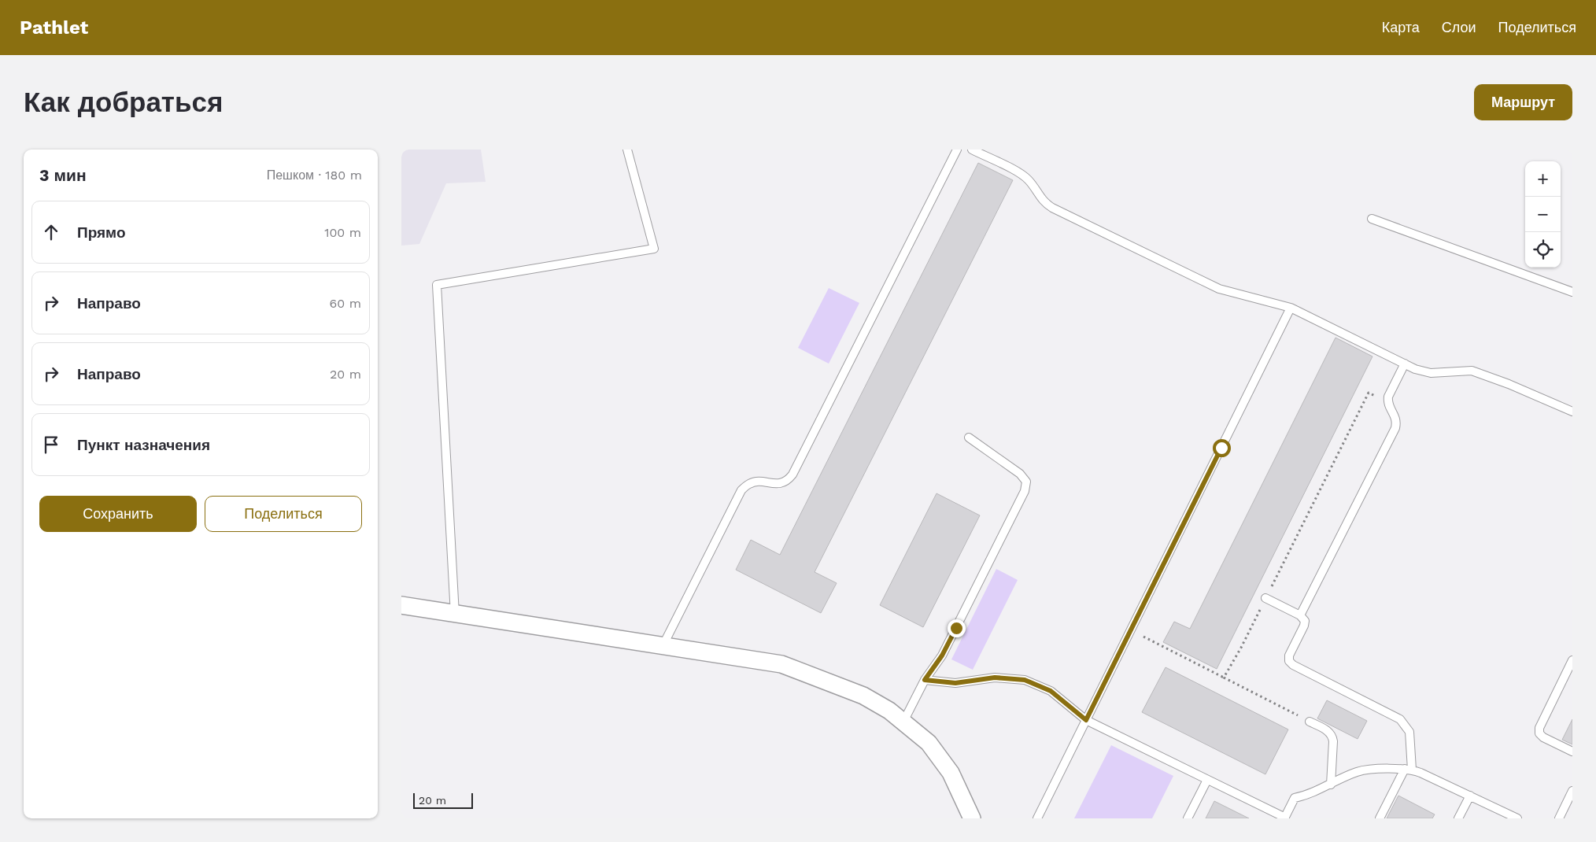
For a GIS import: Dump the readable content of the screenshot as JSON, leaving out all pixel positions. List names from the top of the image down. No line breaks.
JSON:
{"scale_bar":"20 m","page":{"header":"Pathlet","nav":["Карта","Слои","Поделиться"],"buttons":["Маршрут",["Сохранить","Поделиться"]],"title":"Как добраться","heading":["3 мин","Пешком · 180 m"],"map_buttons":["+","−"],"list":[["Прямо","100 m"],["Направо","60 m"],["Направо","20 m"],"Пункт назначения"],"scale":"20 m"}}
